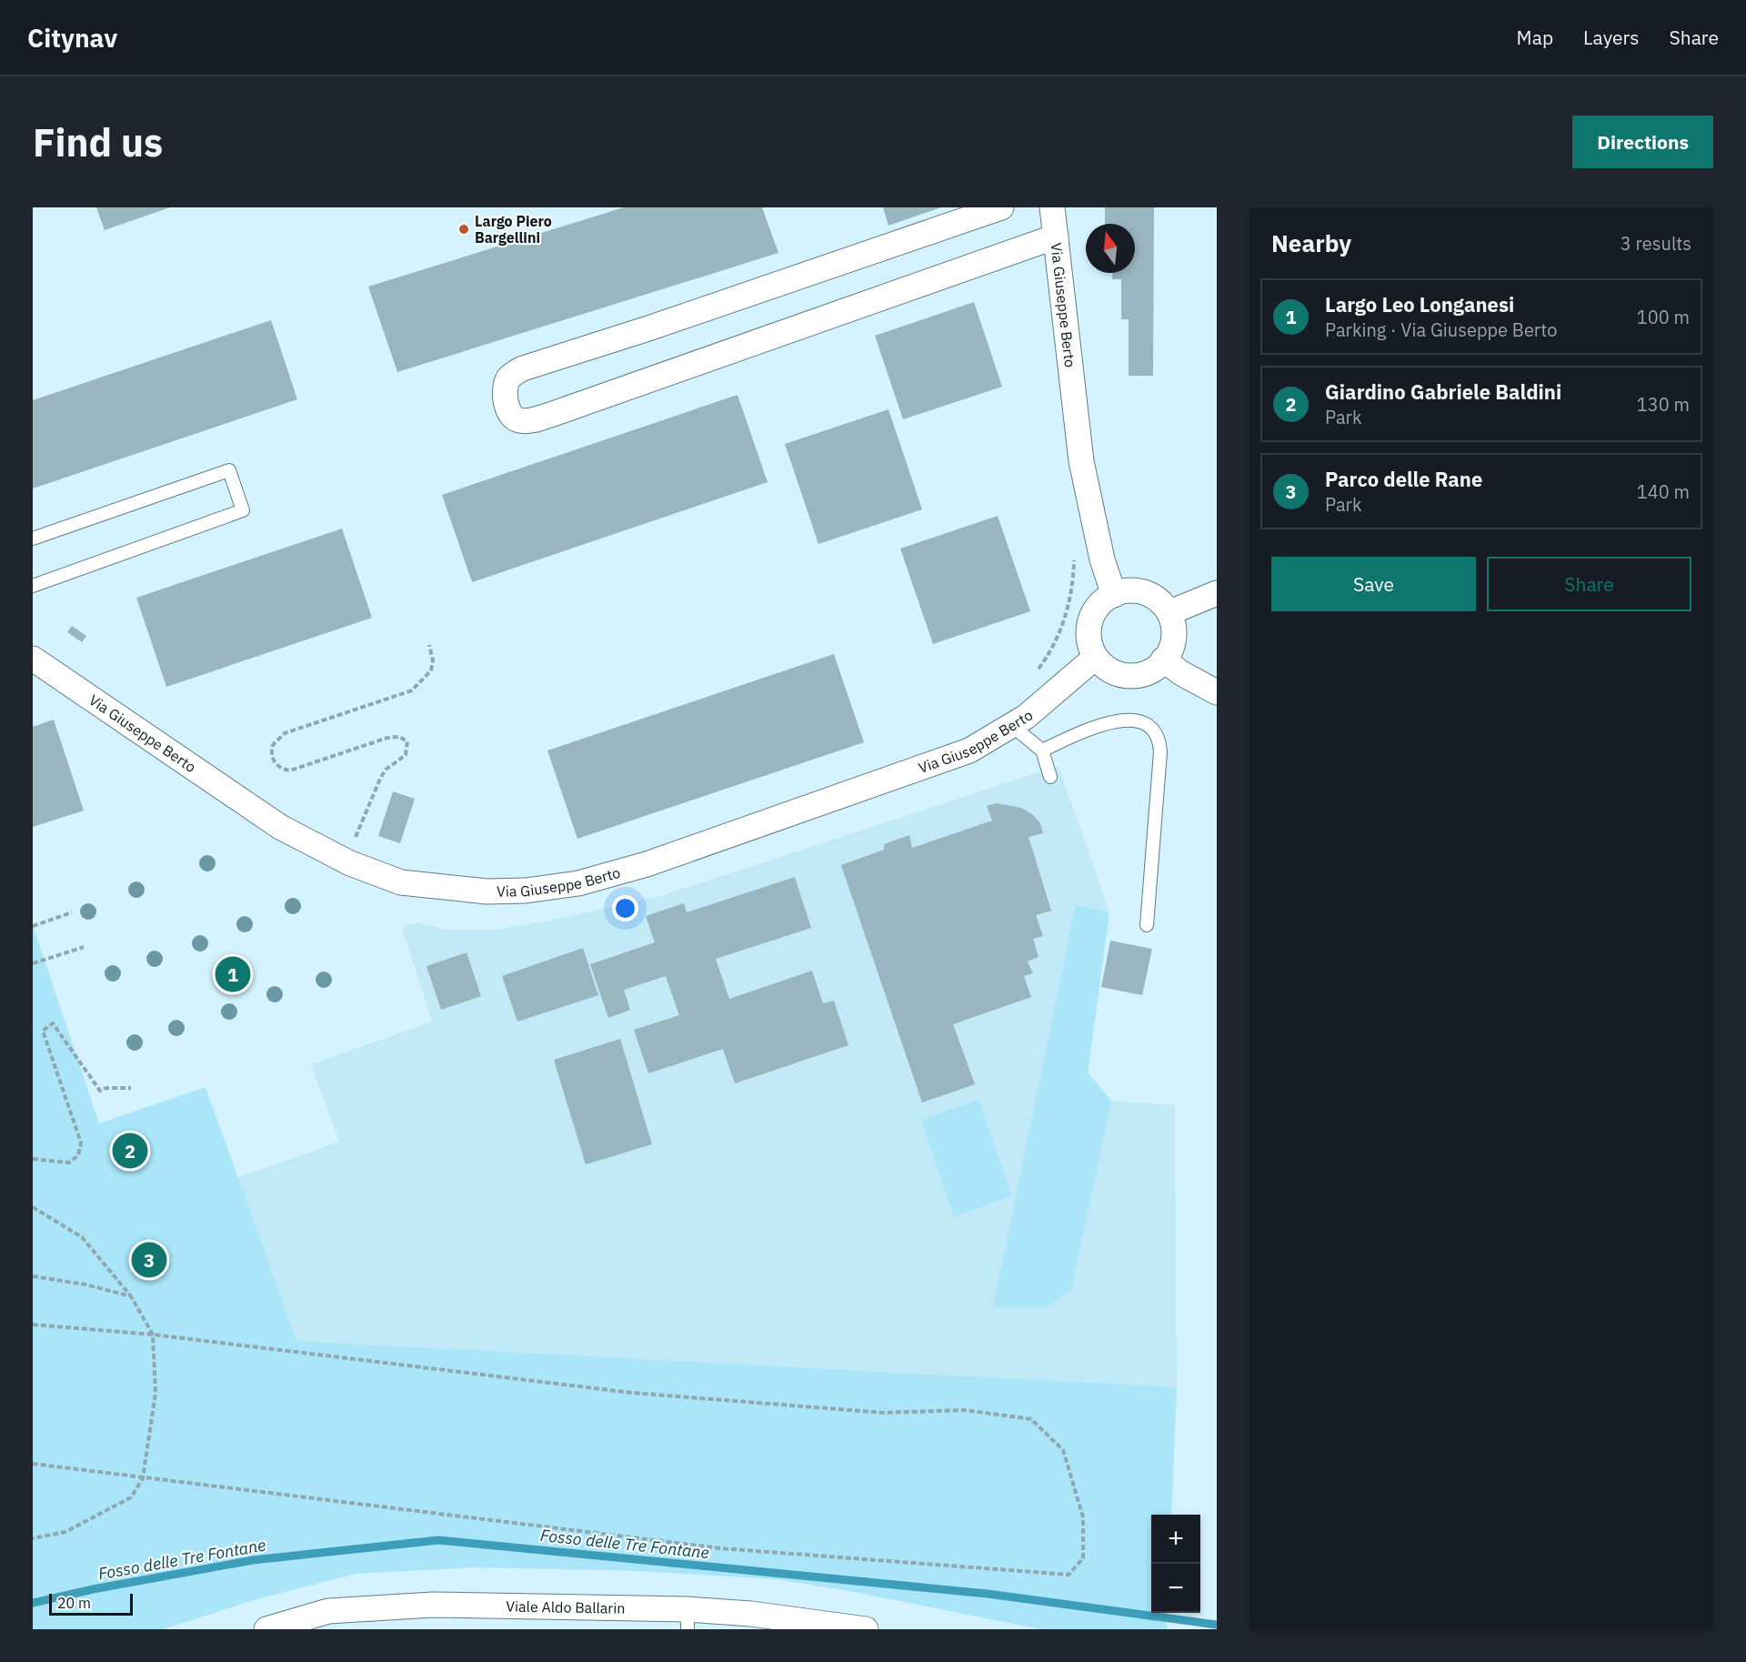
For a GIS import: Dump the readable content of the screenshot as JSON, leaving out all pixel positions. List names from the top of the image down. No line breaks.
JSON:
{"streets":{"street":["Via Giuseppe Berto","Viale Aldo Ballarin"]},"water":["Fosso delle Tre Fontane"],"places":["Largo Piero Bargellini"],"scale_bar":"20 m","north":"top","page":{"header":"Citynav","nav":["Map","Layers","Share"],"buttons":["Directions",["Save","Share"]],"title":"Find us","heading":["Nearby","3 results"],"list":[{"mark":"1","name":"Largo Leo Longanesi","note":"Parking · Via Giuseppe Berto","value":"100 m"},{"mark":"2","name":"Giardino Gabriele Baldini","note":"Park","value":"130 m"},{"mark":"3","name":"Parco delle Rane","note":"Park","value":"140 m"}],"pins":["1","2","3"],"map_buttons":["+","−"],"scale":"20 m"}}
